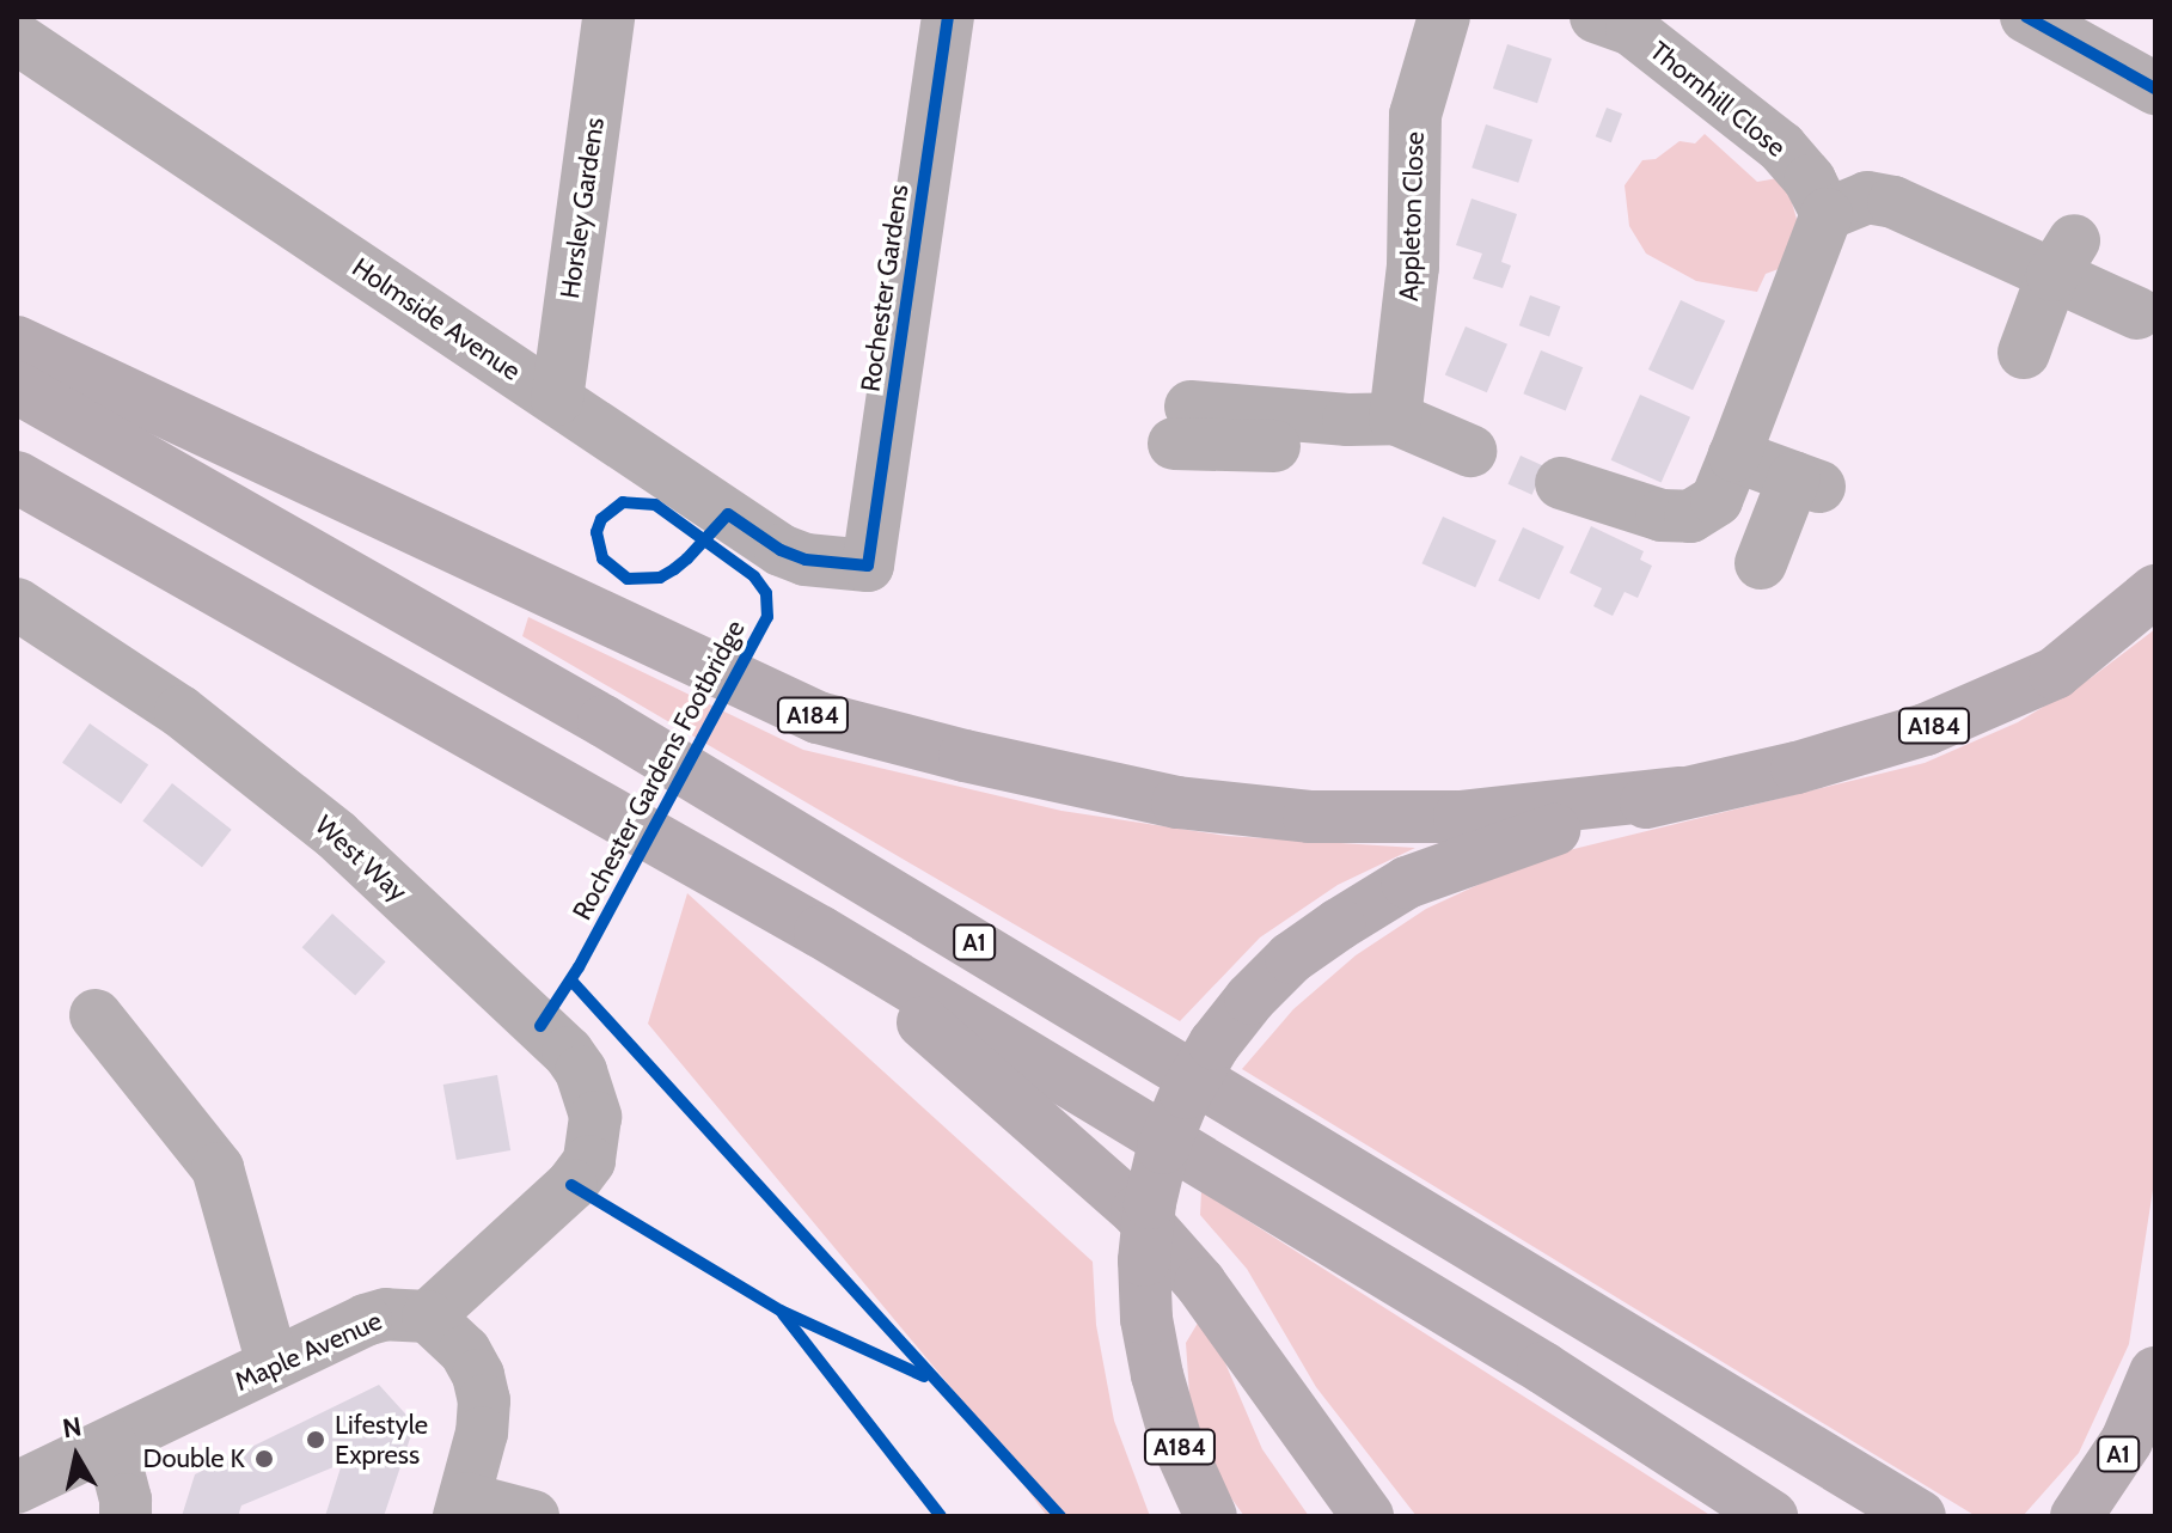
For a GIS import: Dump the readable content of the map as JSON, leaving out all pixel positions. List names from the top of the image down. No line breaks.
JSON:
{"streets":{"highway":["A184","A1"],"street":["Thornhill Close","Horsley Gardens","Appleton Close","Rochester Gardens","Holmside Avenue","West Way","Maple Avenue"],"cycle path":["Rochester Gardens Footbridge"]},"crossings":[["Horsley Gardens","Holmside Avenue"],["Rochester Gardens","Holmside Avenue"],["West Way","Maple Avenue"]],"places":["Lifestyle Express","Double K"],"north":"top"}
